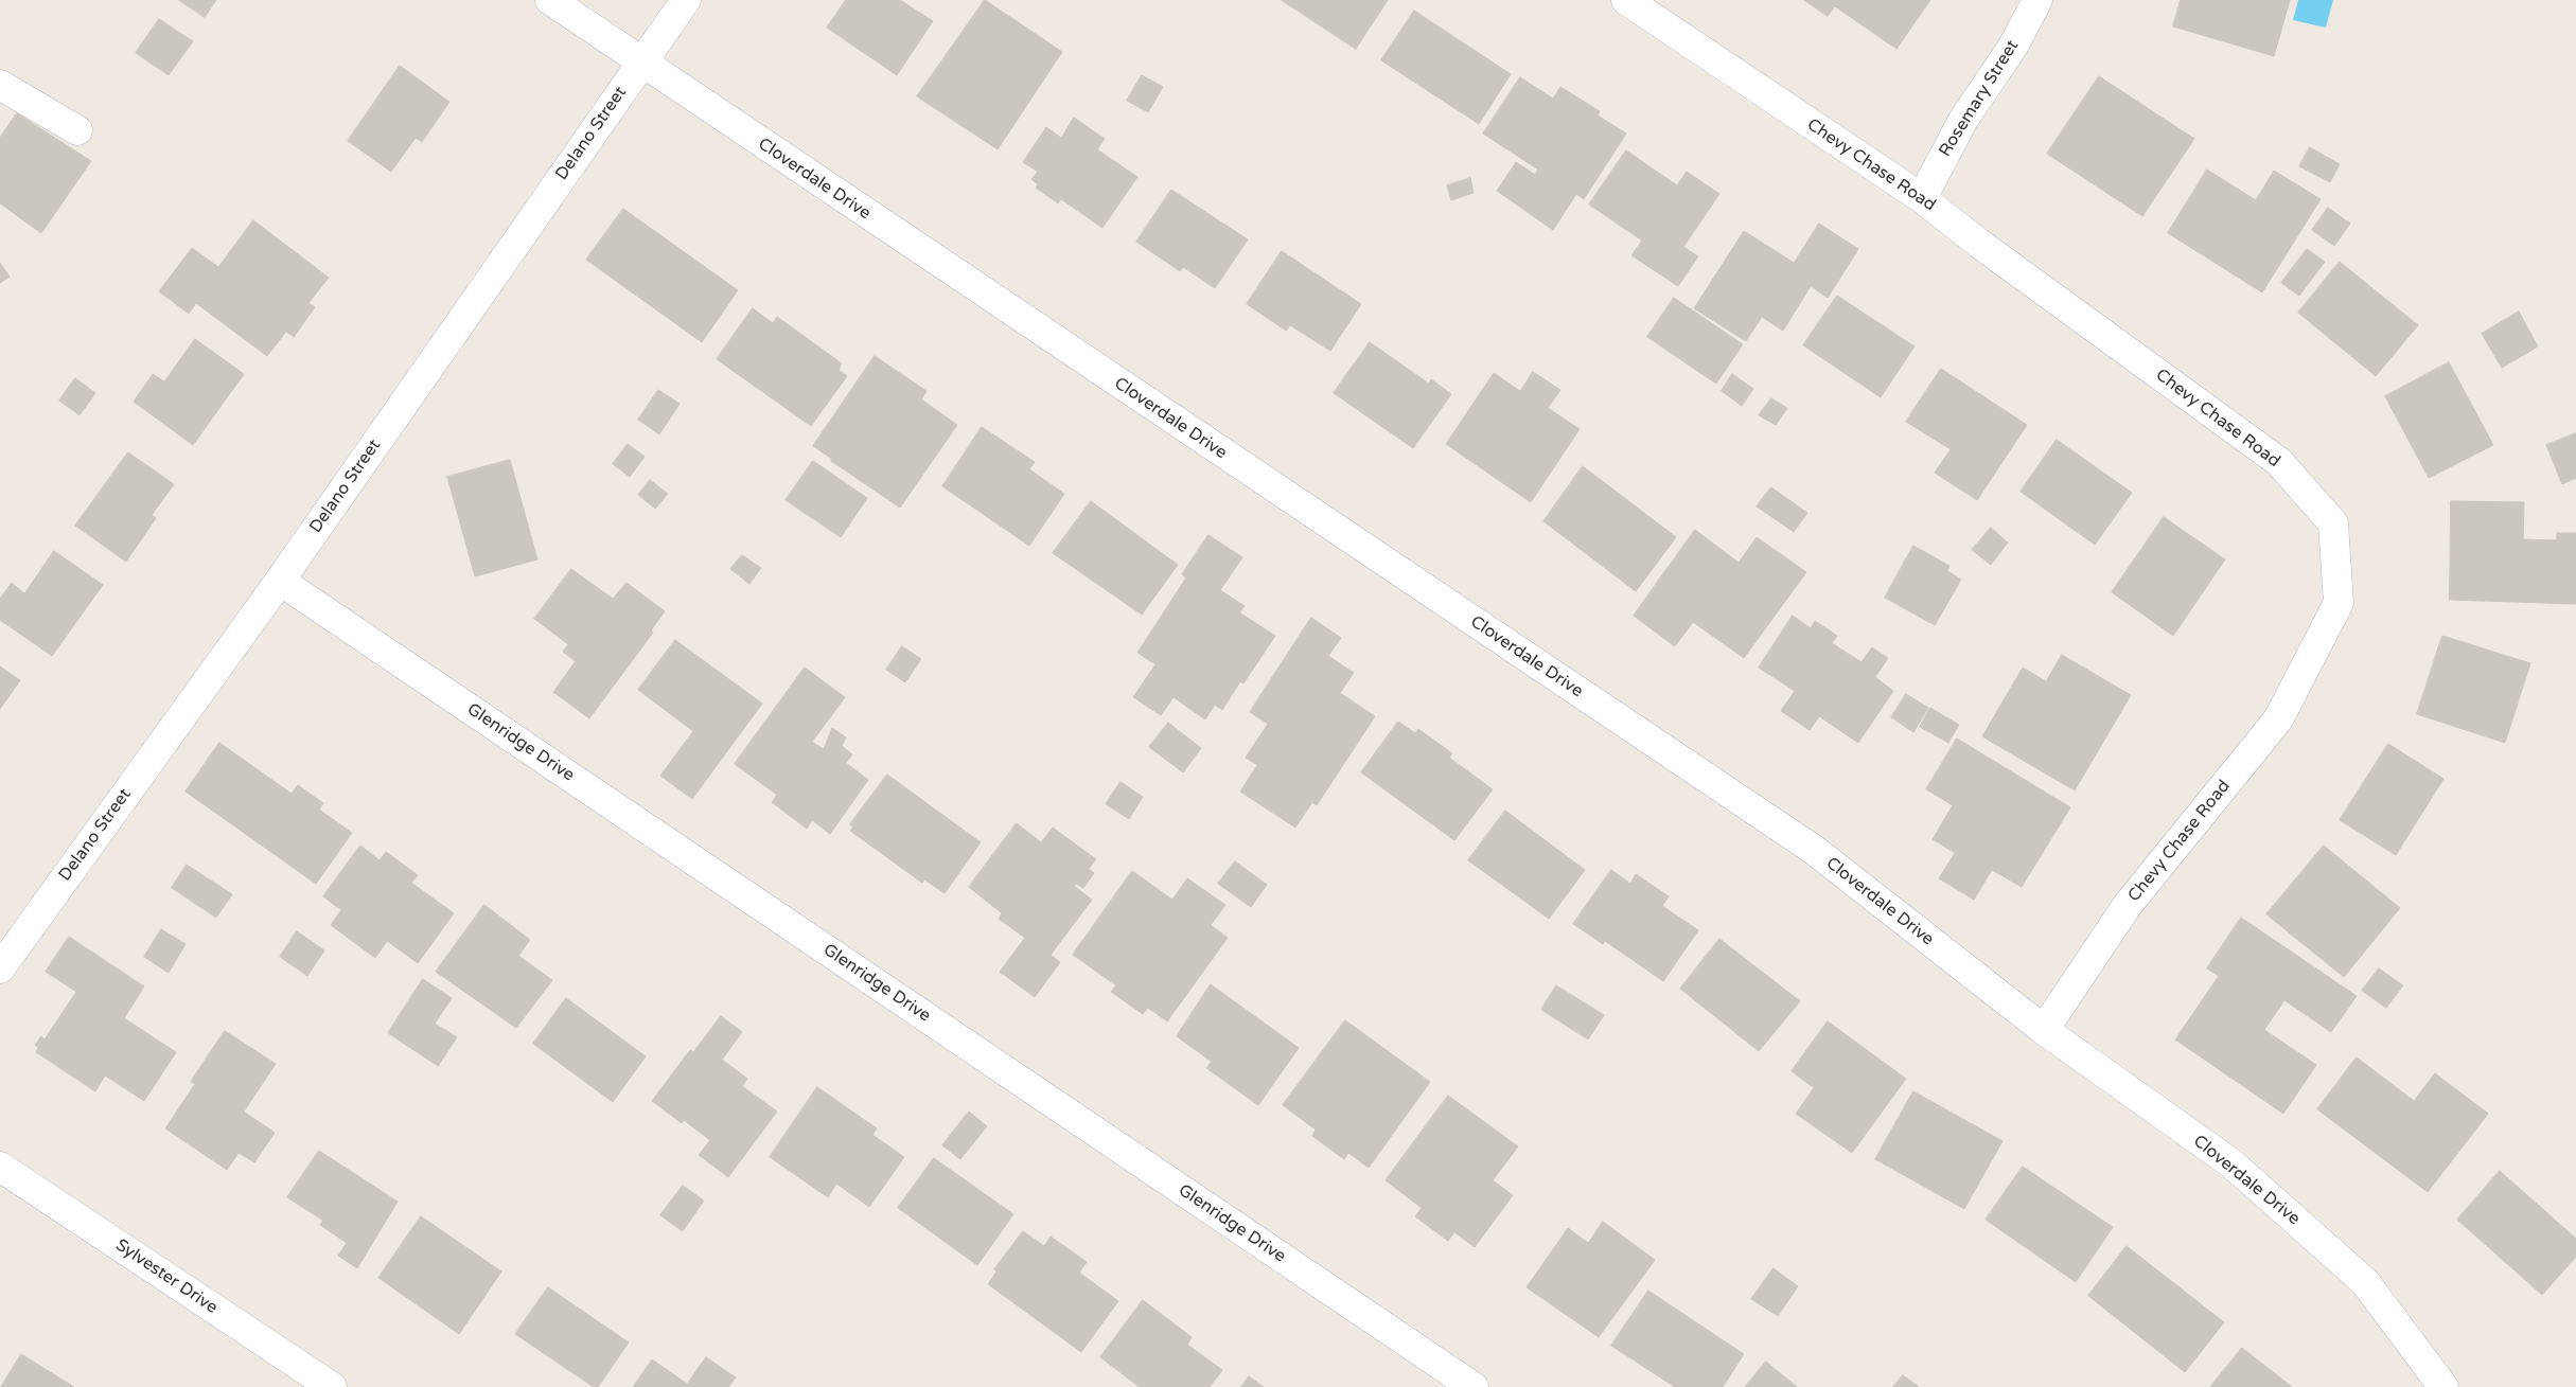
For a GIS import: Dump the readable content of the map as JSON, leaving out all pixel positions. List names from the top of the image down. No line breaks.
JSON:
{"streets":{"street":["Rosemary Street","Delano Street","Chevy Chase Road","Cloverdale Drive","Glenridge Drive","Sylvester Drive"]},"crossings":[["Rosemary Street","Chevy Chase Road"],["Delano Street","Cloverdale Drive"],["Delano Street","Glenridge Drive"],["Chevy Chase Road","Cloverdale Drive"]]}
